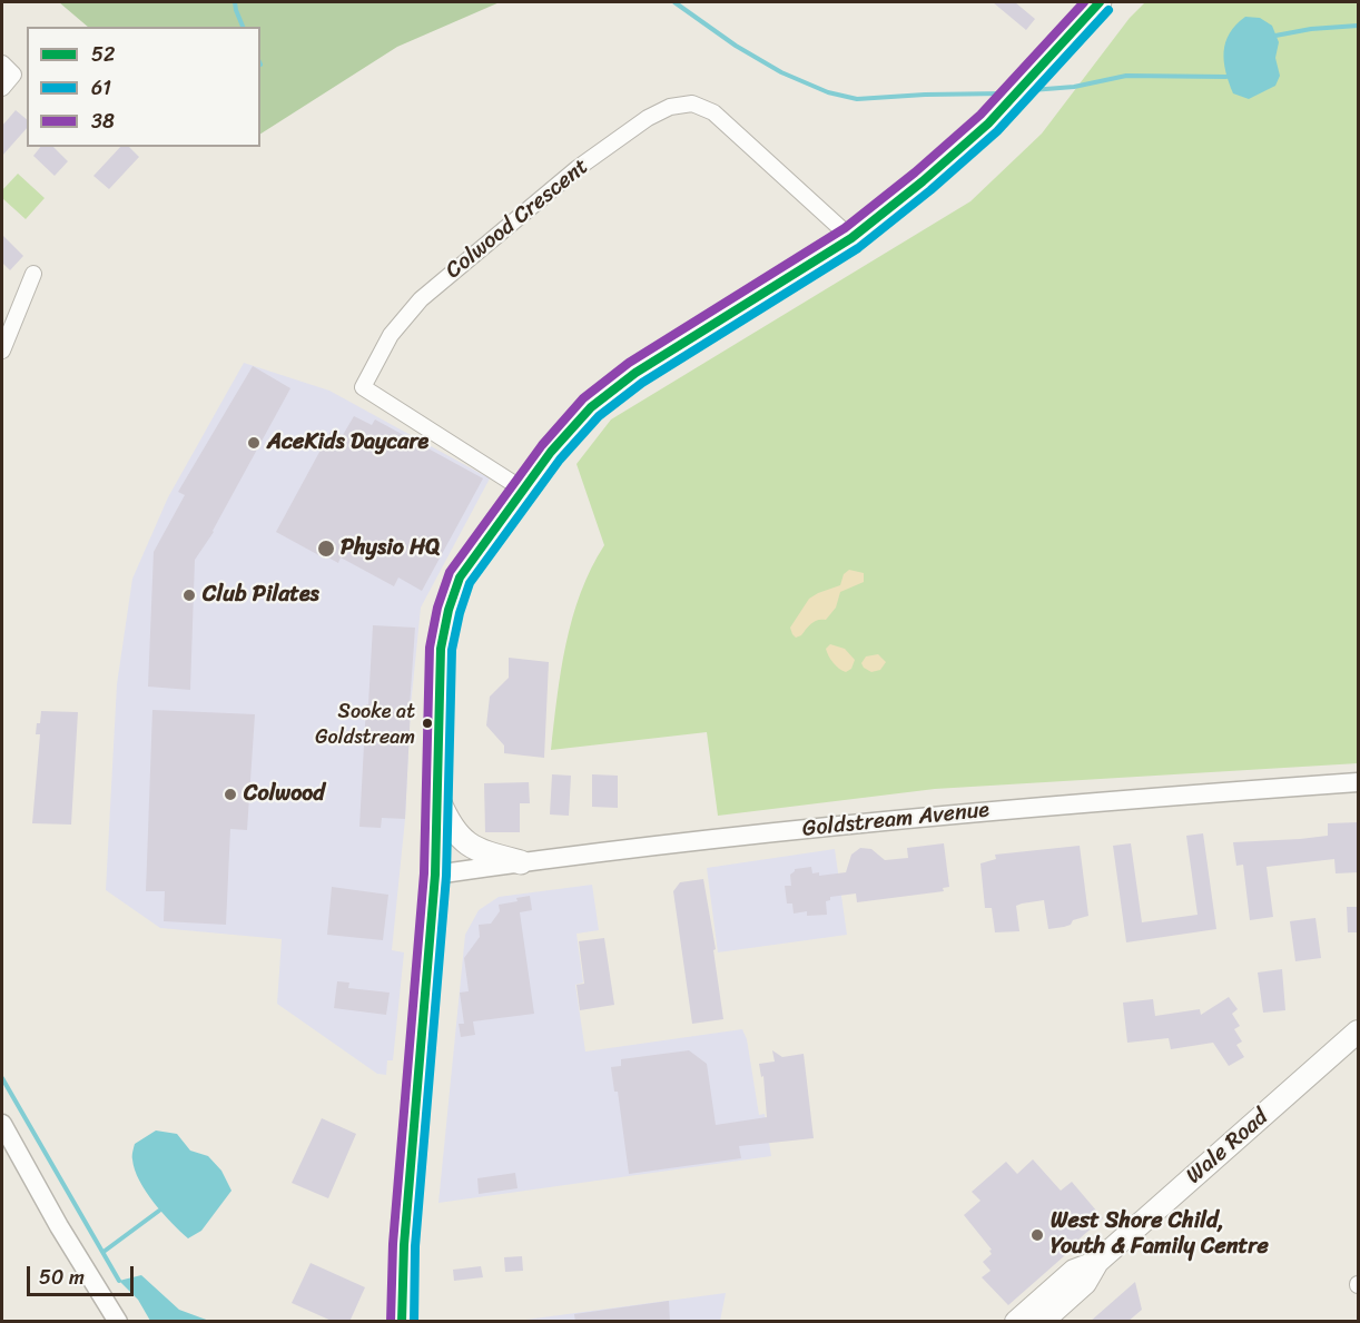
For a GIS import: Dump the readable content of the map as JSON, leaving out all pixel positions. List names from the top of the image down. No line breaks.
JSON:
{"streets":{"main road":["Wale Road"],"street":["Colwood Crescent","Goldstream Avenue"]},"places":["AceKids Daycare","Physio HQ","Club Pilates","Sooke at Goldstream","Colwood","West Shore Child, Youth & Family Centre"],"lines":["transit line 52","transit line 38","transit line 61"],"legend":["52","61","38"],"scale_bar":"50 m"}
